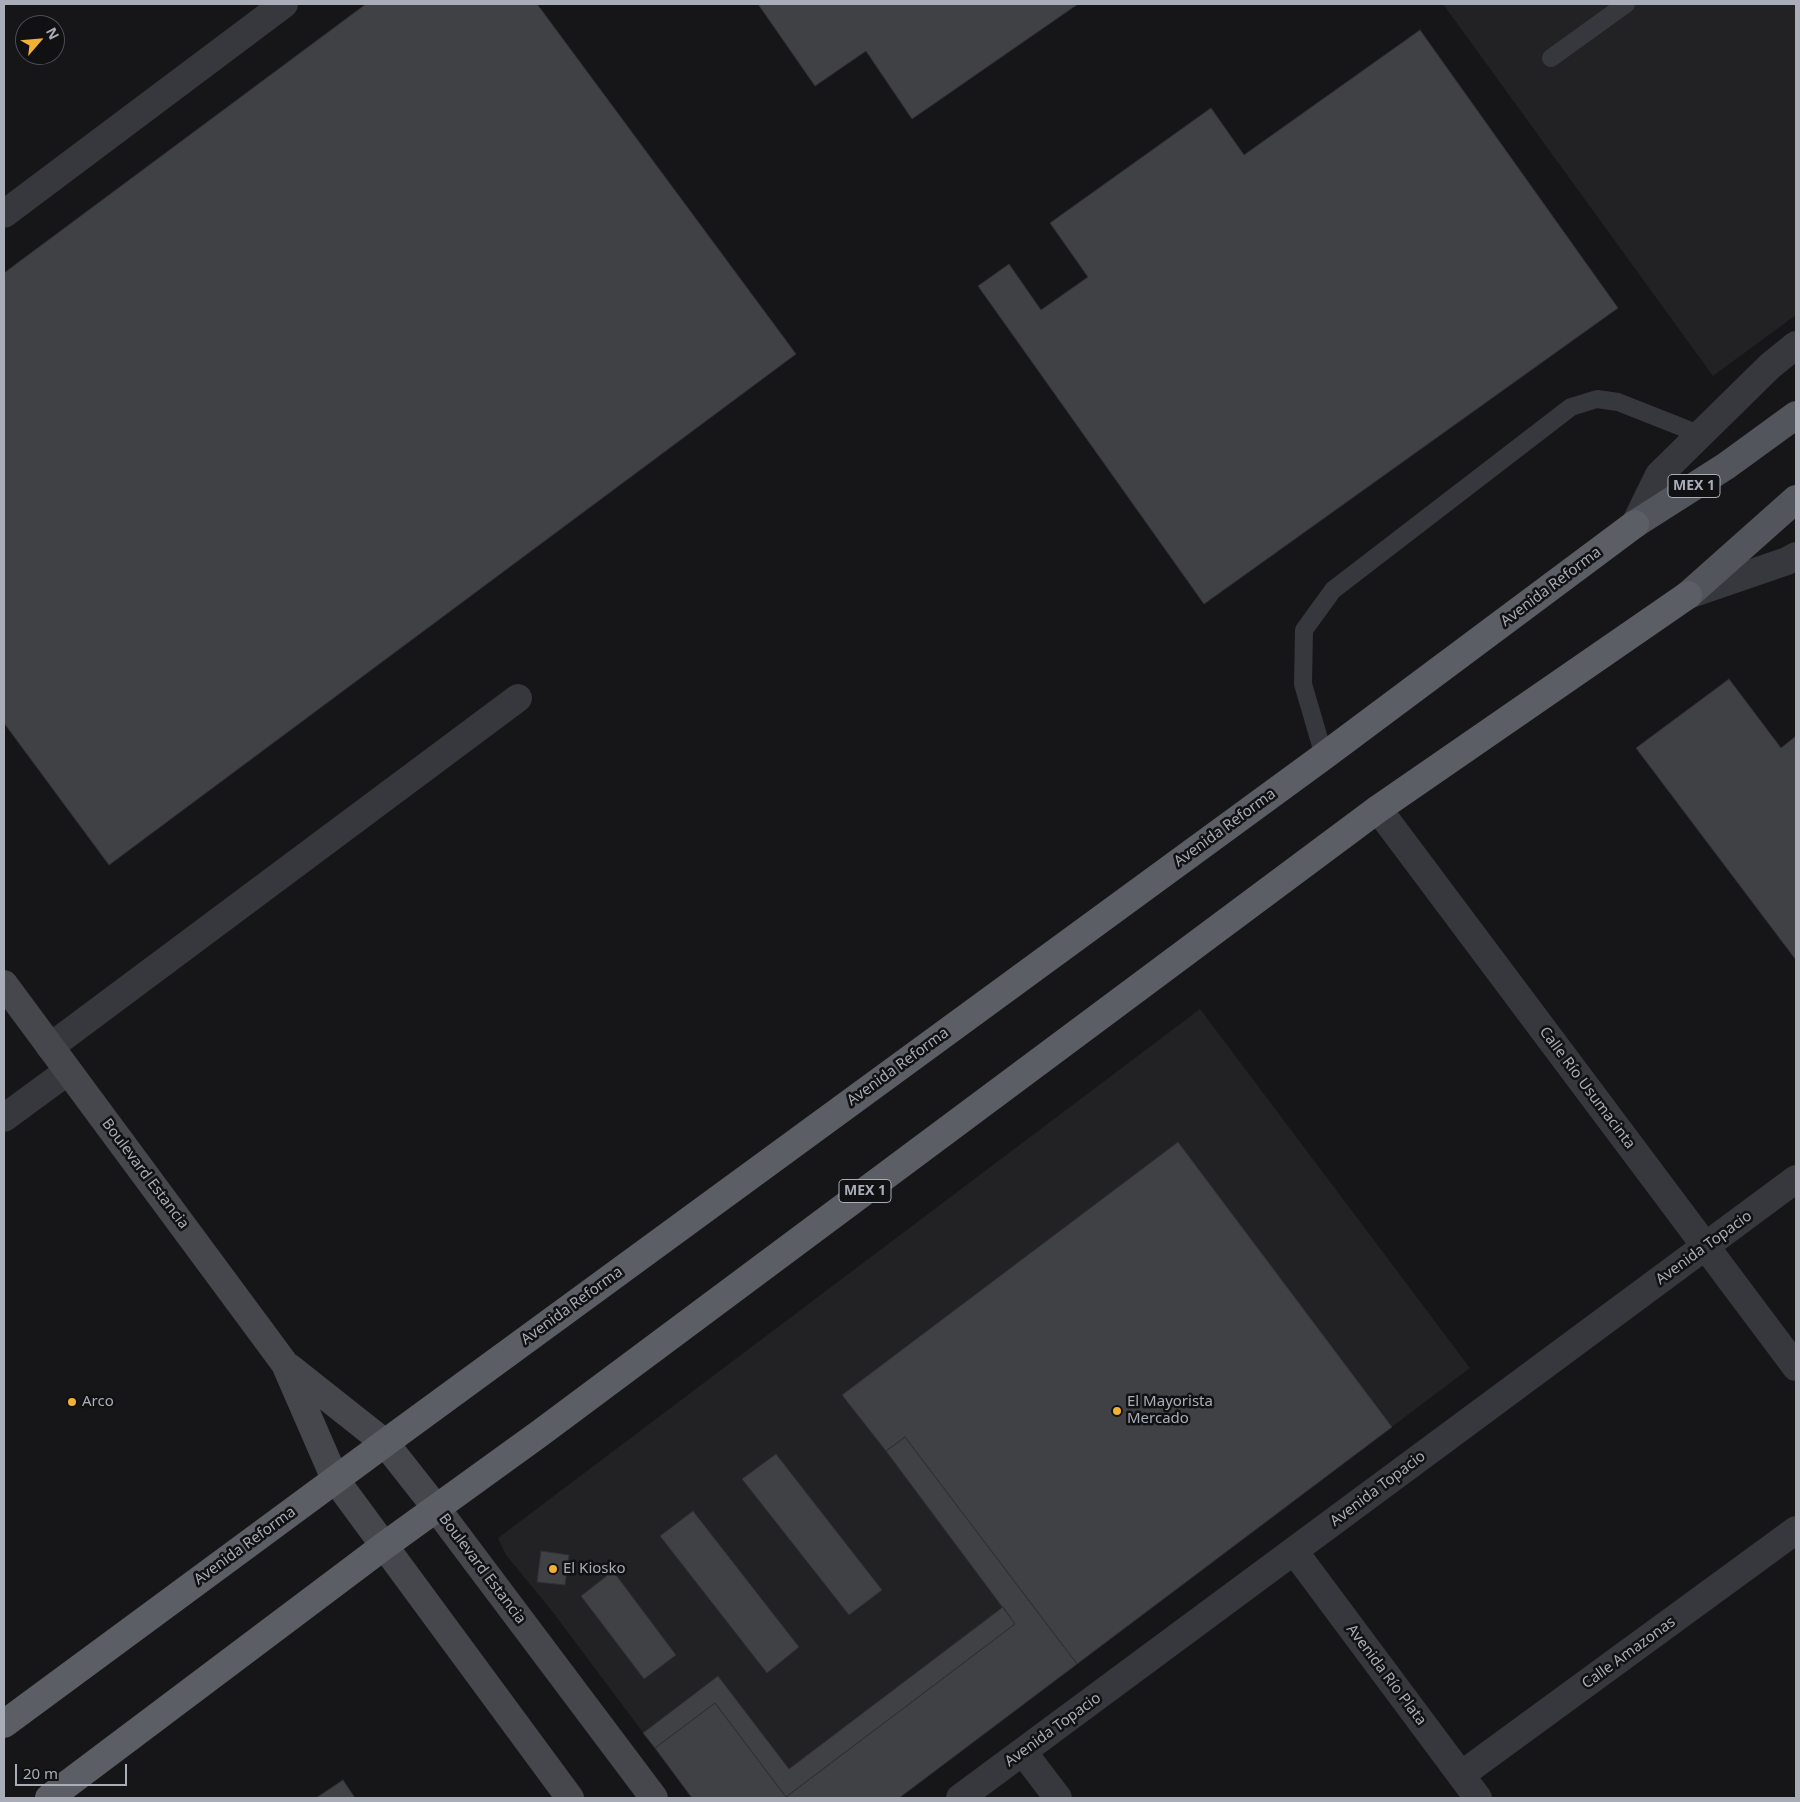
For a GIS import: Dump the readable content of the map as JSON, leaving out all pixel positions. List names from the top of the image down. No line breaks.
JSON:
{"streets":{"highway":["MEX 1","Avenida Reforma"],"main road":["Boulevard Estancia"],"street":["Calle Río Usumacinta","Avenida Topacio","Calle Amazonas","Avenida Río Plata"]},"crossings":[["MEX 1","Calle Río Usumacinta"],["MEX 1","Boulevard Estancia"],["Avenida Reforma","Boulevard Estancia"],["Calle Río Usumacinta","Avenida Topacio"],["Avenida Topacio","Avenida Río Plata"],["Calle Amazonas","Avenida Río Plata"]],"places":["Arco","El Mayorista Mercado","El Kiosko"],"scale_bar":"20 m","north":"top right"}
